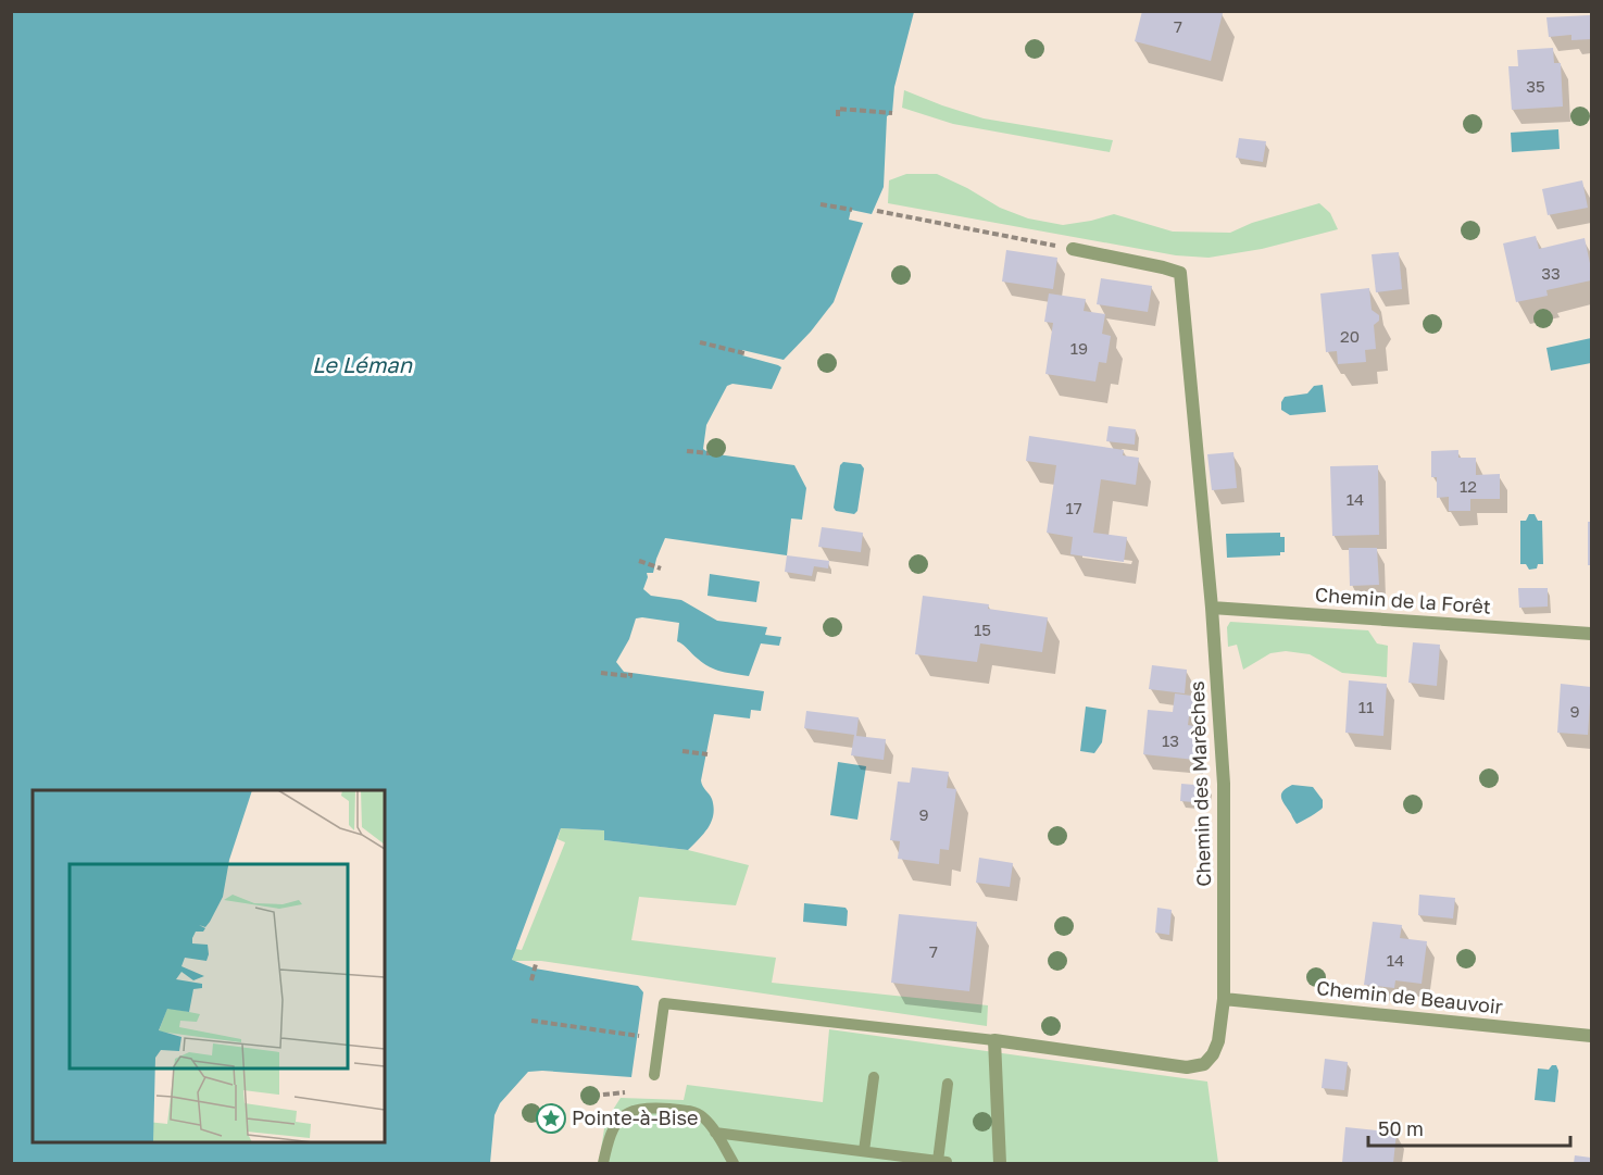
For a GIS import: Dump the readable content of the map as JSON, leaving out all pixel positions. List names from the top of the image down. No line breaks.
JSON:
{"streets":{"street":["Chemin de la Forêt","Chemin des Marèches","Chemin de Beauvoir"]},"crossings":[["Chemin de la Forêt","Chemin des Marèches"],["Chemin des Marèches","Chemin de Beauvoir"]],"water":["Le Léman"],"places":{"place":["Pointe-à-Bise"]},"house_numbers":["7","35","33","20","19","12","14","17","15","11","9","13","9","7","14"],"scale_bar":"50 m"}
